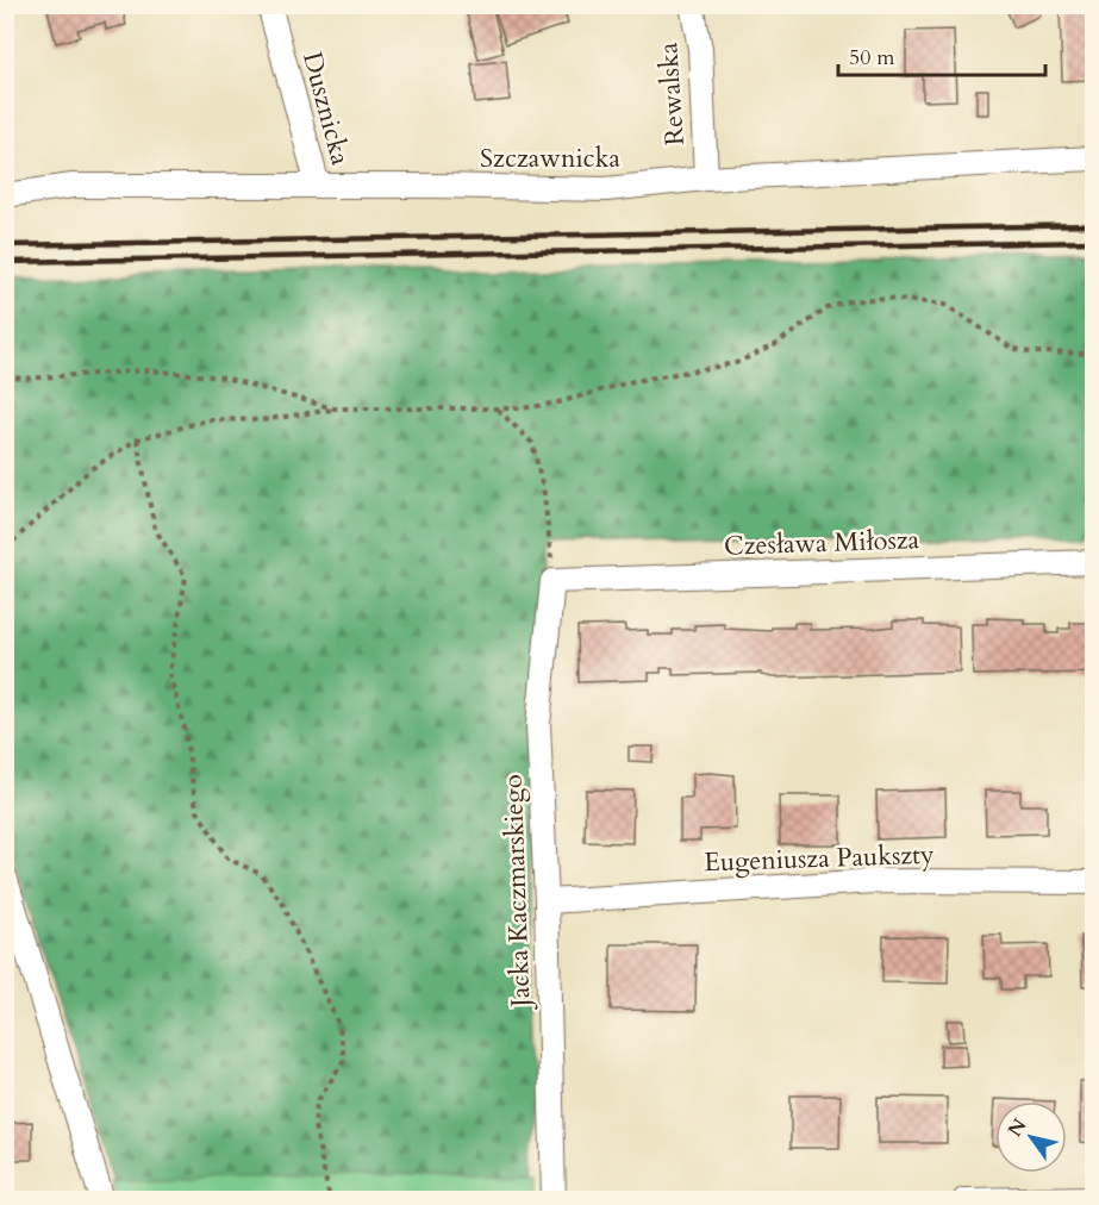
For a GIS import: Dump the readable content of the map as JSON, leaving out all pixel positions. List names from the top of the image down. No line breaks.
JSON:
{"streets":{"street":["Rewalska","Dusznicka","Szczawnicka","Czesława Miłosza","Eugeniusza Paukszty","Jacka Kaczmarskiego"]},"crossings":[["Rewalska","Szczawnicka"],["Dusznicka","Szczawnicka"],["Czesława Miłosza","Jacka Kaczmarskiego"],["Eugeniusza Paukszty","Jacka Kaczmarskiego"]],"scale_bar":"50 m","north":"top left"}
